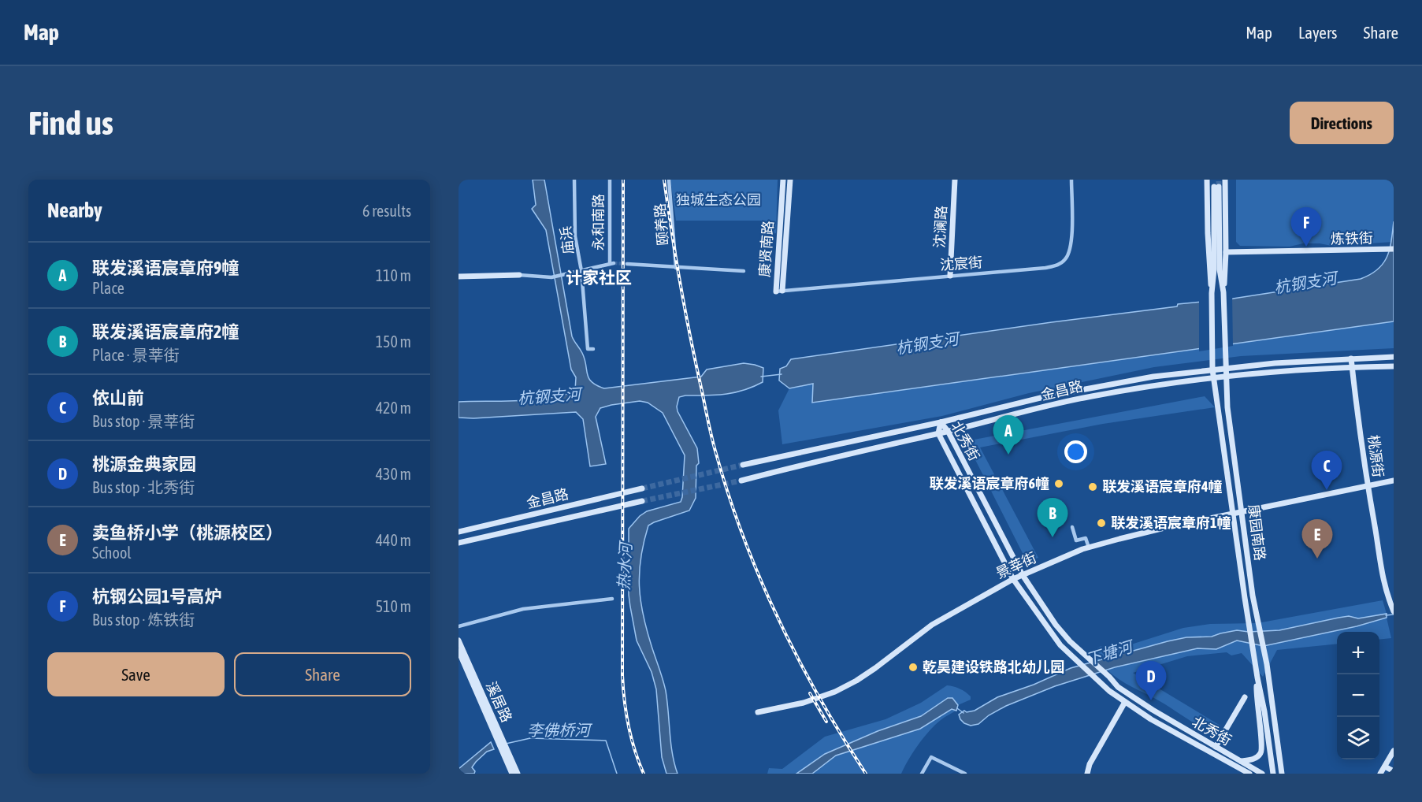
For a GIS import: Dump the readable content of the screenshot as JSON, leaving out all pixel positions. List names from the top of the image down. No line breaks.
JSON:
{"streets":{"main road":["沈澜路","炼铁街","康贤南路","金昌路","北秀街","桃源街","康园南路","景莘街","溪居路"],"street":["永和南路","颐养路","庙浜","沈宸街"]},"crossings":[["永和南路","庙浜"],["沈澜路","沈宸街"],["炼铁街","康园南路"],["康贤南路","沈宸街"],["金昌路","北秀街"],["金昌路","桃源街"],["金昌路","康园南路"],["北秀街","景莘街"],["桃源街","景莘街"],["康园南路","景莘街"]],"districts":["计家社区"],"water":["杭钢支河","热水河","下塘河","李佛桥河"],"parks":["独城生态公园"],"places":["联发溪语宸章府6幢","联发溪语宸章府4幢","联发溪语宸章府1幢","乾昊建设铁路北幼儿园"],"page":{"header":"Map","nav":["Map","Layers","Share"],"buttons":["Directions",["Save","Share"]],"title":"Find us","heading":["Nearby","6 results"],"pins":["F","A","C","B","E","D"],"list":[{"mark":"A","name":"联发溪语宸章府9幢","note":"Place","value":"110 m"},{"mark":"B","name":"联发溪语宸章府2幢","note":"Place · 景莘街","value":"150 m"},{"mark":"C","name":"依山前","note":"Bus stop · 景莘街","value":"420 m"},{"mark":"D","name":"桃源金典家园","note":"Bus stop · 北秀街","value":"430 m"},{"mark":"E","name":"卖鱼桥小学（桃源校区）","note":"School","value":"440 m"},{"mark":"F","name":"杭钢公园1号高炉","note":"Bus stop · 炼铁街","value":"510 m"}],"map_buttons":["+","−"]}}
